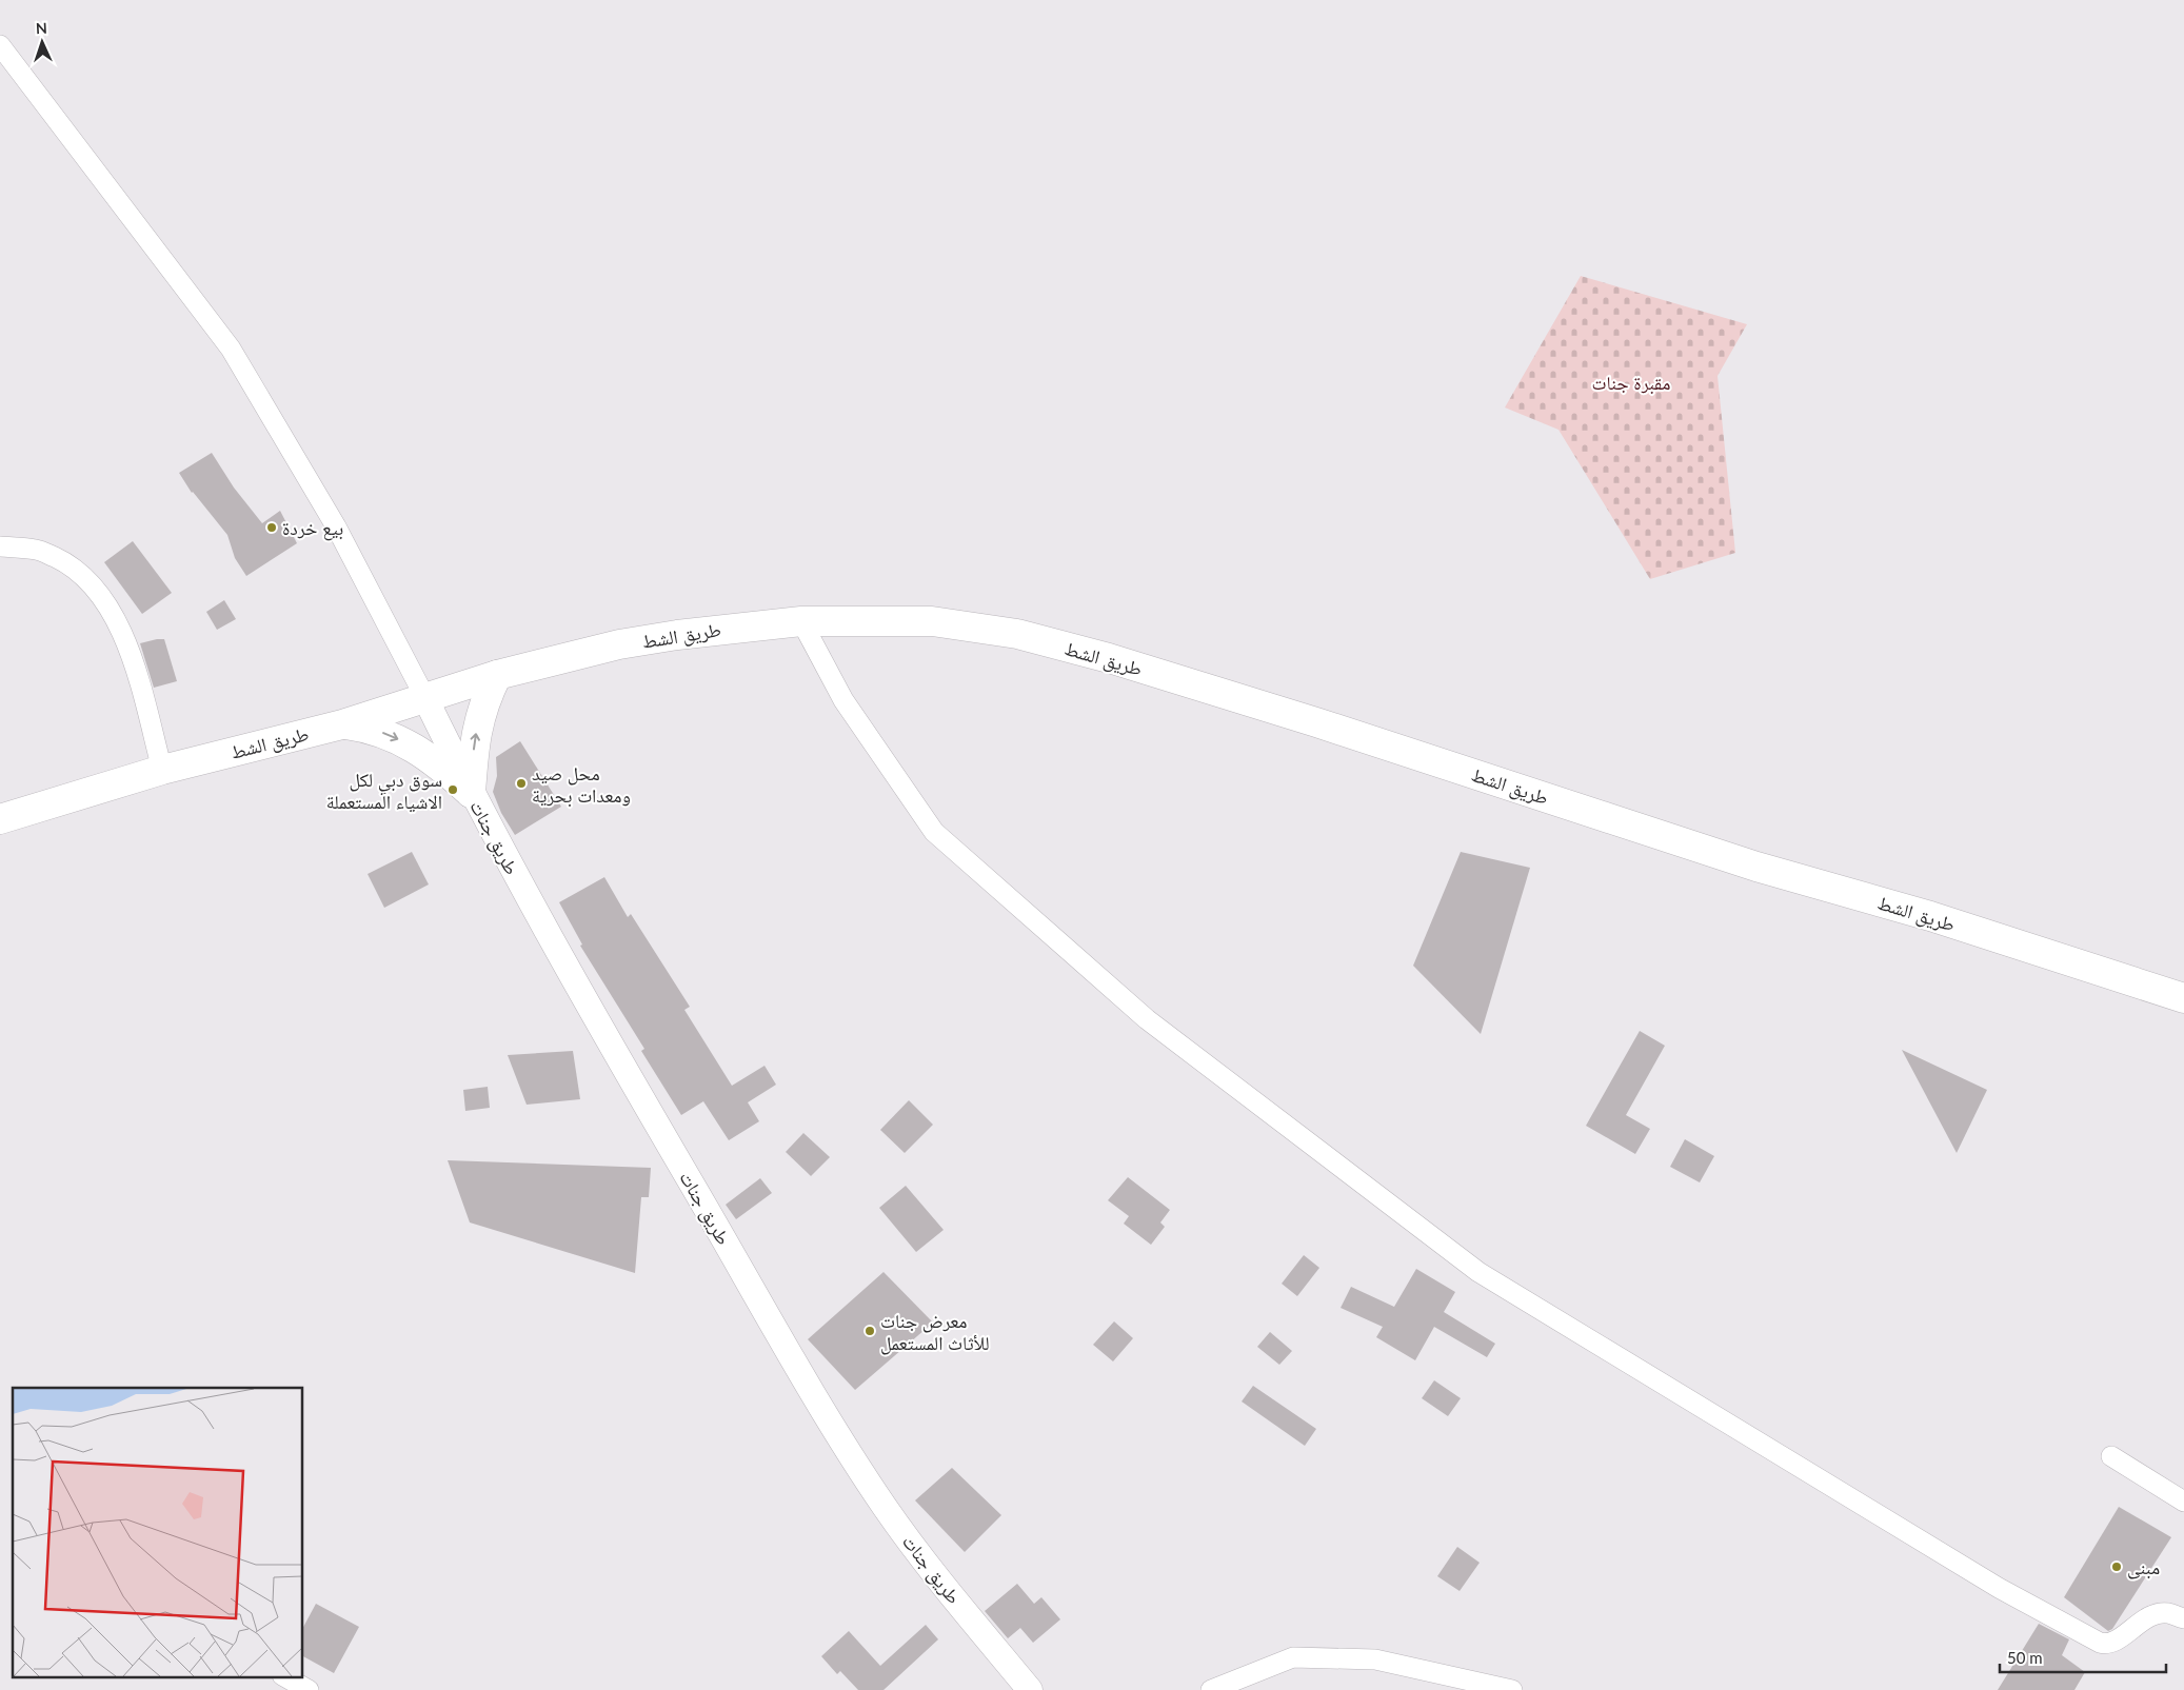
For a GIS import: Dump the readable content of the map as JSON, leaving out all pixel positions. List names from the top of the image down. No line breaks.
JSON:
{"streets":{"main road":["طريق الشط"],"street":["طريق جنات"]},"crossings":[["طريق الشط","طريق جنات"]],"parks":["مقبرة جنات"],"places":["بيع خردة","محل صيد ومعدات بحرية","سوق دبي لكل الاشياء المستعملة","معرض جنات للأثاث المستعمل","مبنى"],"scale_bar":"50 m","north":"top"}
